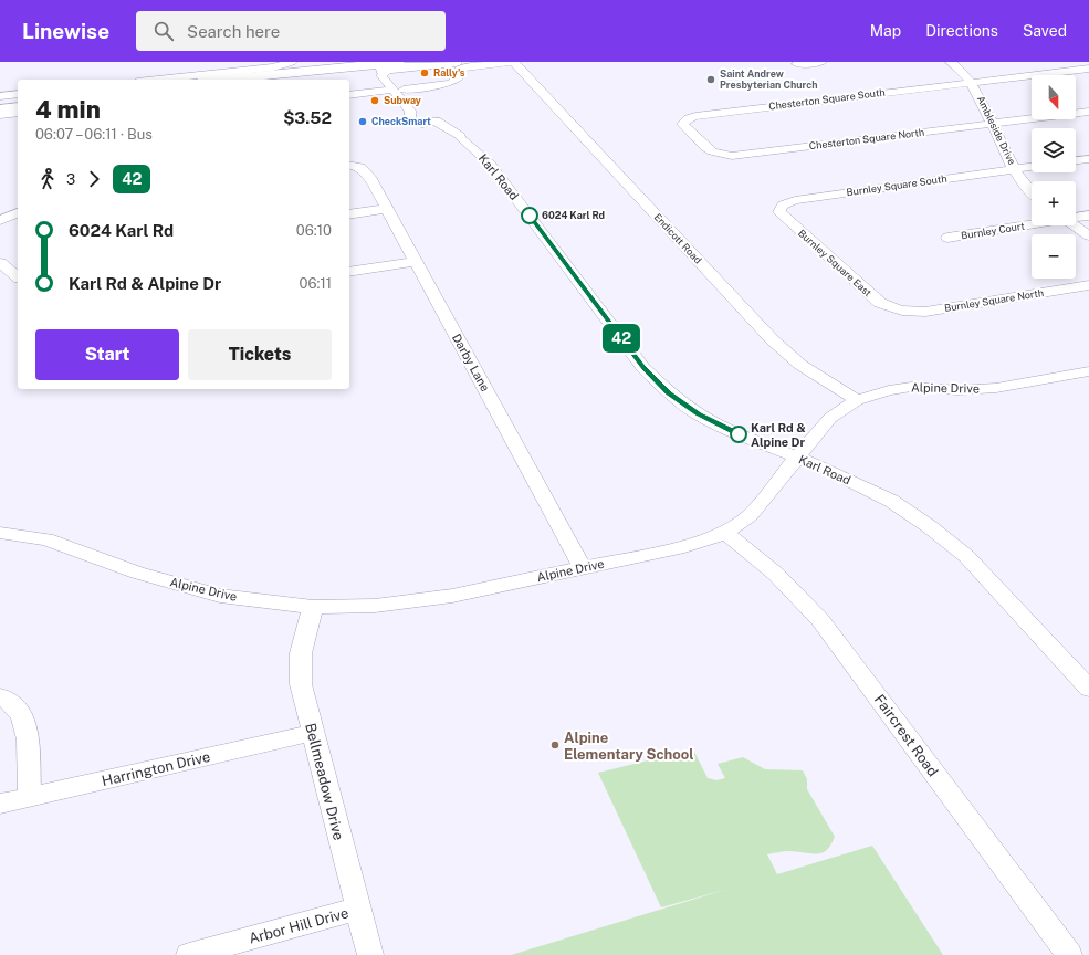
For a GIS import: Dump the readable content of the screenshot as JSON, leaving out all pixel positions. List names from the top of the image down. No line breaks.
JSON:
{"streets":{"street":["Chesterton Square South","Ambleside Drive","Chesterton Square North","Karl Road","Burnley Square South","Burnley Court","Endicott Road","Burnley Square East","Burnley Square North","Darby Lane","Alpine Drive","Faircrest Road","Harrington Drive","Bellmeadow Drive","Arbor Hill Drive"]},"crossings":[["Chesterton Square South","Ambleside Drive"],["Chesterton Square South","Chesterton Square North"],["Ambleside Drive","Chesterton Square North"],["Ambleside Drive","Burnley Square South"],["Karl Road","Alpine Drive"],["Burnley Square South","Burnley Square East"],["Endicott Road","Alpine Drive"],["Burnley Square East","Burnley Square North"],["Darby Lane","Alpine Drive"],["Alpine Drive","Faircrest Road"],["Alpine Drive","Bellmeadow Drive"],["Harrington Drive","Bellmeadow Drive"],["Bellmeadow Drive","Arbor Hill Drive"]],"places":["Rally's","Saint Andrew Presbyterian Church","Subway","CheckSmart","6024 Karl Rd","Karl Rd & Alpine Dr","Alpine Elementary School"],"lines":["bus line 42"],"north":"bottom","page":{"header":"Linewise","search":"Search here","nav":["Map","Directions","Saved"],"on_map":"42","map_buttons":["+","−"],"heading":["4 min","06:07 – 06:11 · Bus","$3.52"],"legs":["3","42"],"list":[{"name":"6024 Karl Rd","value":"06:10"},{"name":"Karl Rd & Alpine Dr","value":"06:11"}],"buttons":["Start","Tickets"]}}
